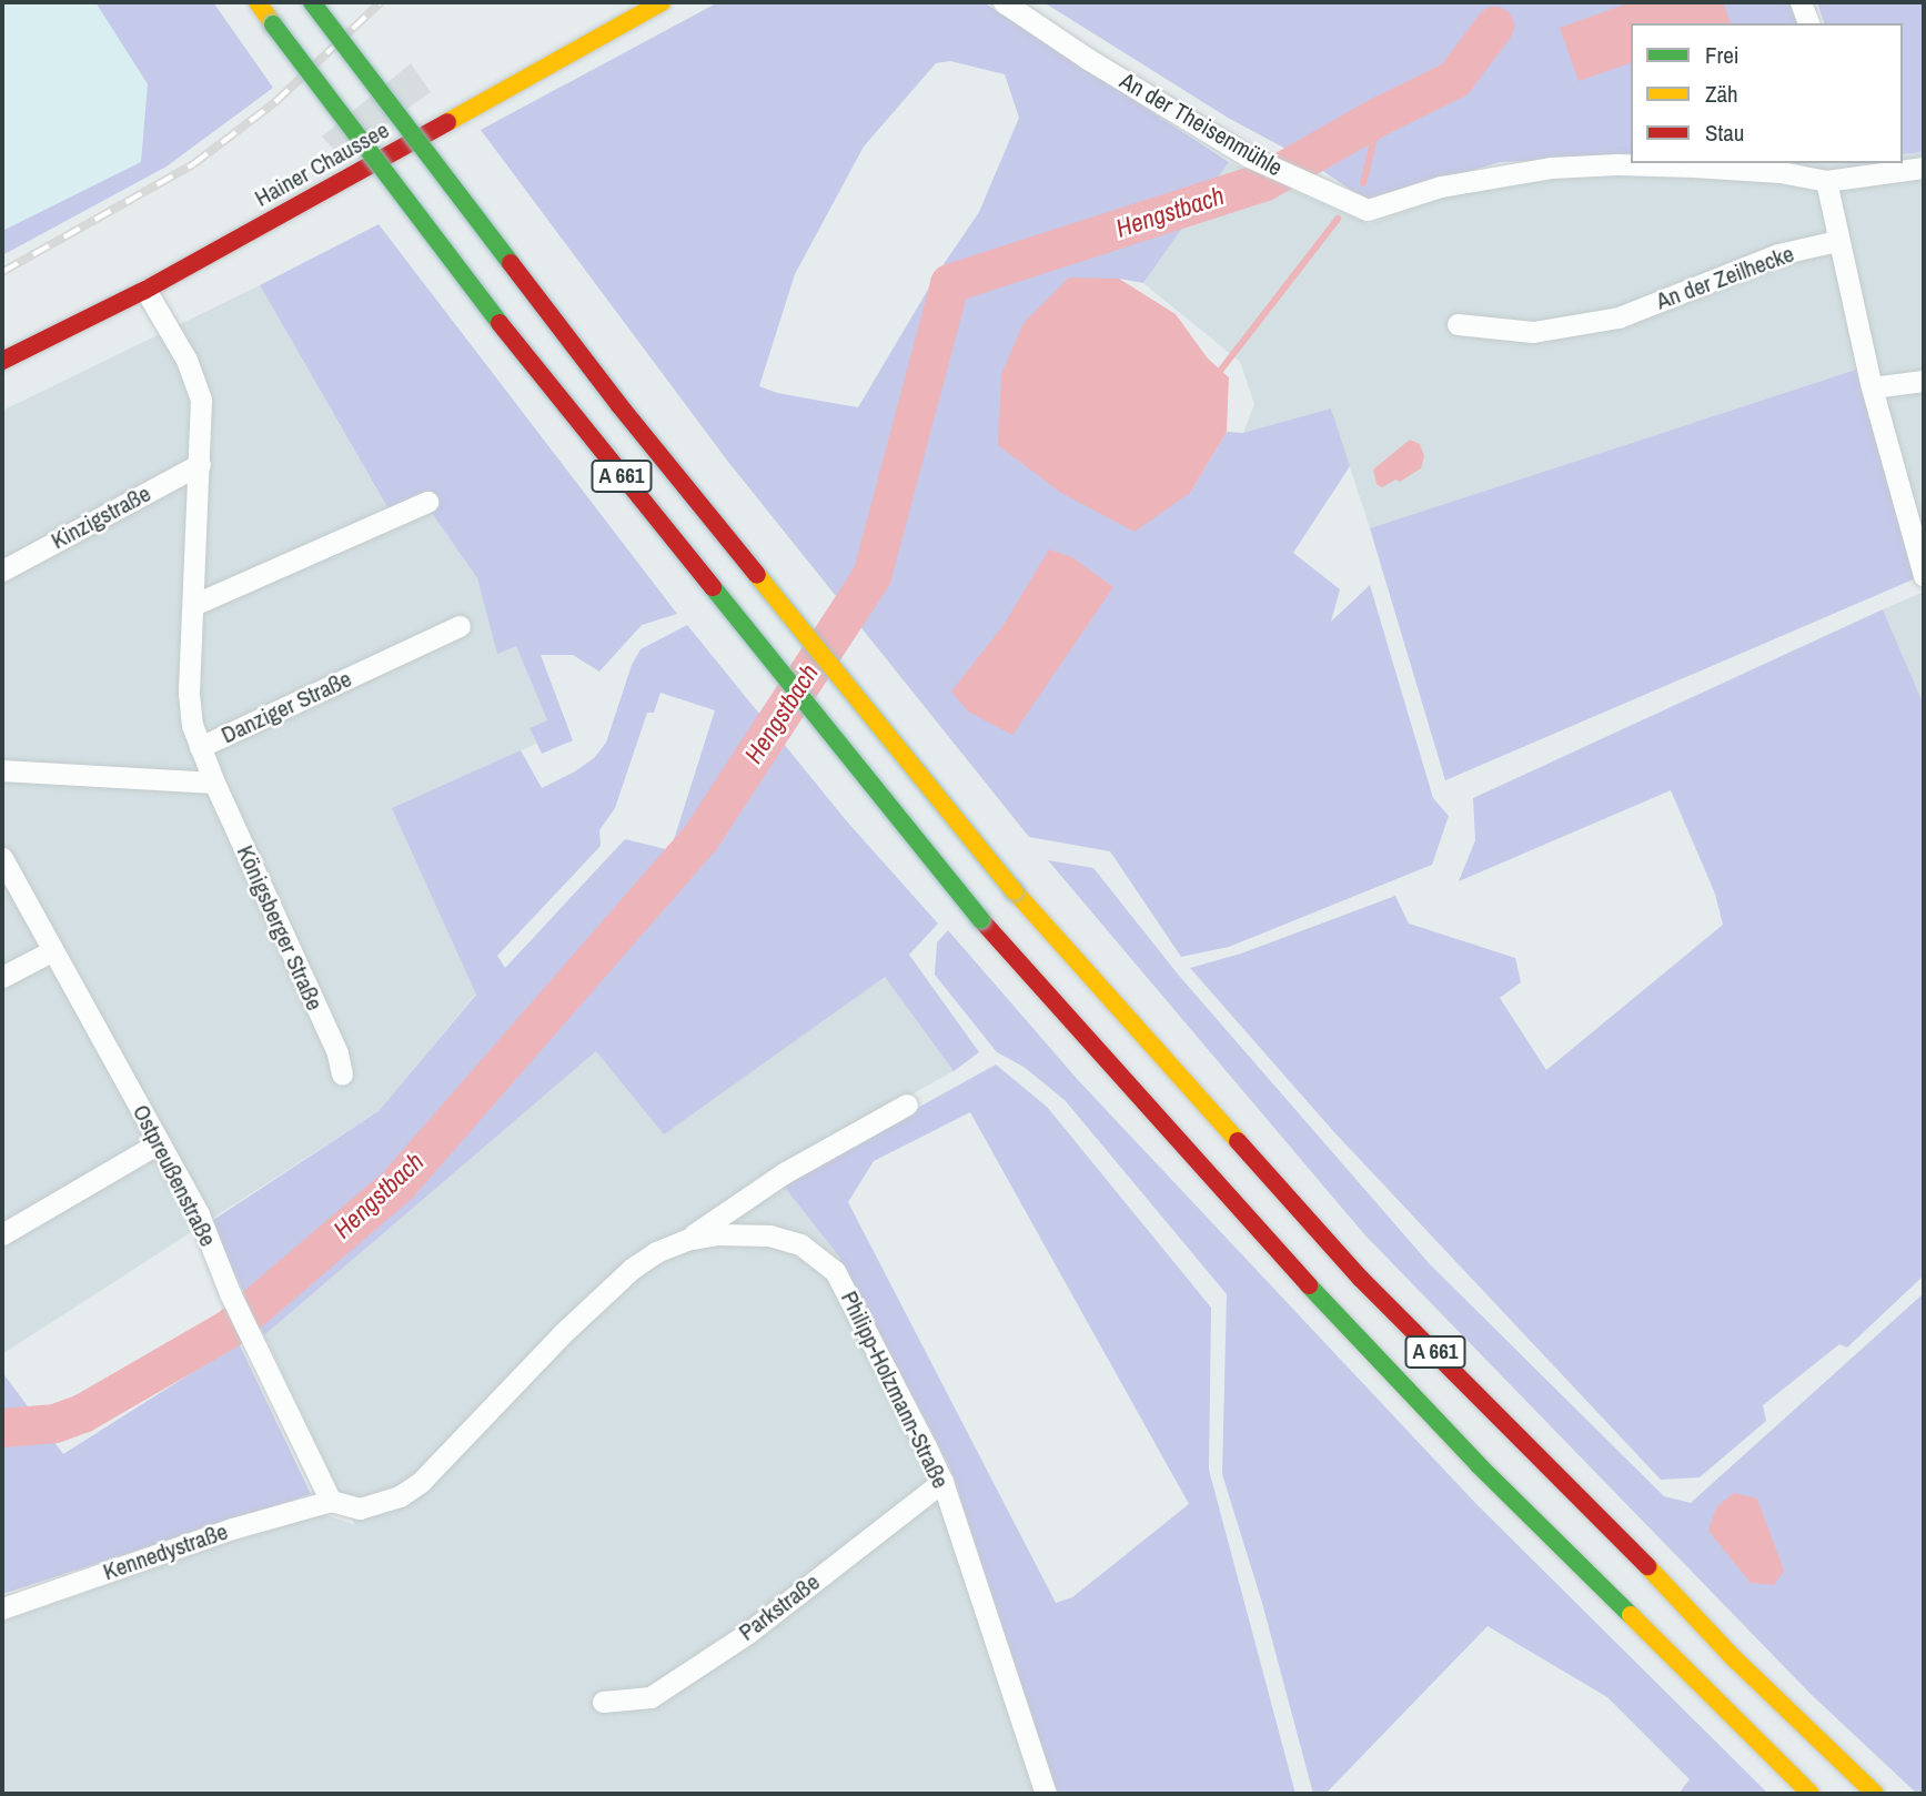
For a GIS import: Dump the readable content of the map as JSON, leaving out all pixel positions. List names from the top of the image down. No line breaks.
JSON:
{"streets":{"main road":["Hainer Chaussee","A 661"],"street":["An der Theisenmühle","An der Zeilhecke","Kinzigstraße","Danziger Straße","Königsberger Straße","Ostpreußenstraße","Philipp-Holzmann-Straße","Kennedystraße","Parkstraße"]},"crossings":[["Hainer Chaussee","Danziger Straße"],["Kinzigstraße","Danziger Straße"],["Danziger Straße","Königsberger Straße"],["Ostpreußenstraße","Philipp-Holzmann-Straße"],["Ostpreußenstraße","Kennedystraße"],["Philipp-Holzmann-Straße","Kennedystraße"],["Philipp-Holzmann-Straße","Parkstraße"]],"water":["Hengstbach"],"legend":["Frei","Zäh","Stau"]}
